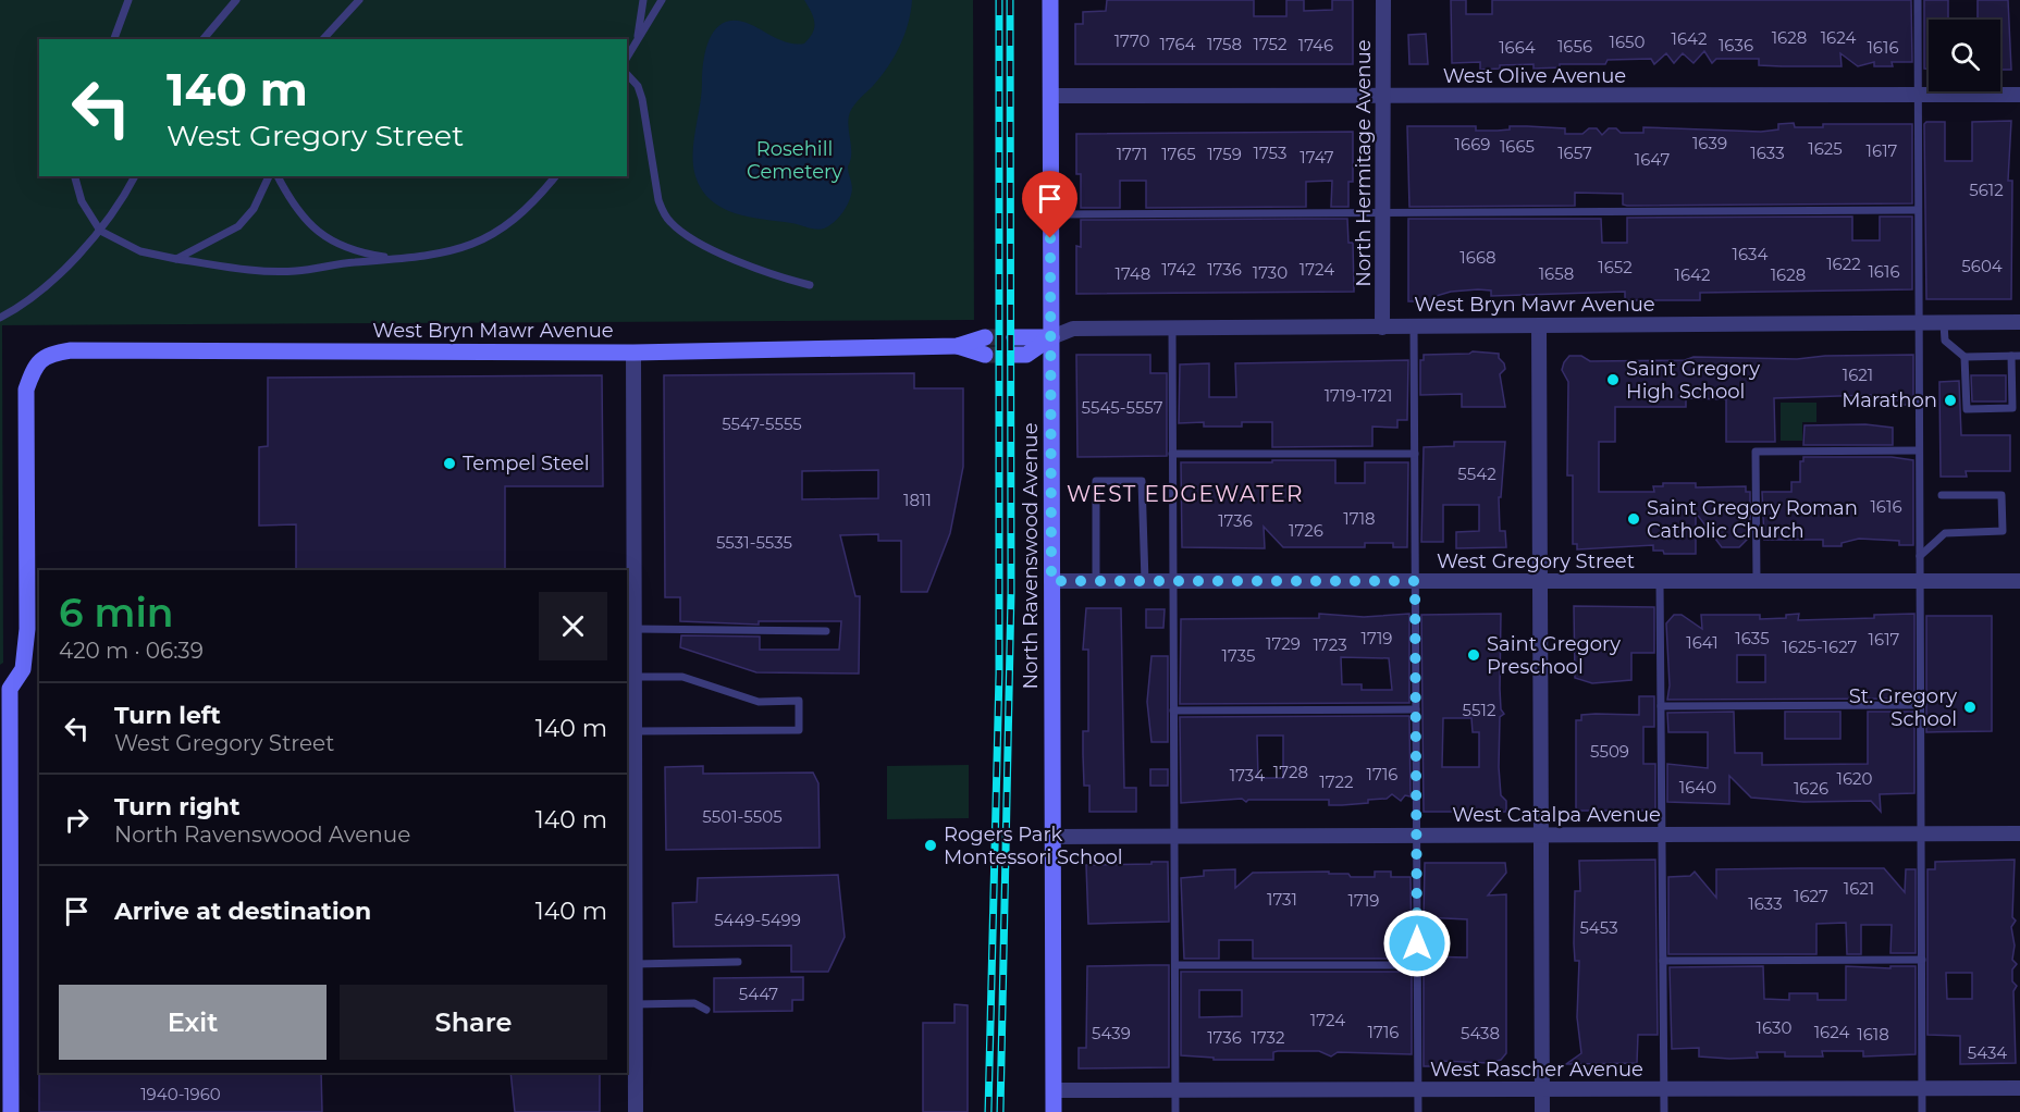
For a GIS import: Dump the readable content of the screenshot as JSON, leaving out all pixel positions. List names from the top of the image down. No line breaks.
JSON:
{"streets":{"street":["West Olive Avenue","North Hermitage Avenue","West Bryn Mawr Avenue","North Ravenswood Avenue","West Gregory Street","West Catalpa Avenue","West Rascher Avenue"]},"crossings":[["West Olive Avenue","North Hermitage Avenue"],["West Olive Avenue","North Ravenswood Avenue"],["North Hermitage Avenue","West Bryn Mawr Avenue"],["West Bryn Mawr Avenue","North Ravenswood Avenue"],["North Ravenswood Avenue","West Gregory Street"],["North Ravenswood Avenue","West Catalpa Avenue"],["North Ravenswood Avenue","West Rascher Avenue"]],"districts":["WEST EDGEWATER"],"parks":["Rosehill Cemetery"],"places":["Saint Gregory High School","Marathon","Tempel Steel","Saint Gregory Roman Catholic Church","Saint Gregory Preschool","St. Gregory School","Rogers Park Montessori School"],"house_numbers":["1628","1624","1642","1770","1650","1764","1758","1752","1746","1636","1656","1664","1616","1639","1669","1665","1625","1617","1753","1657","1633","1771","1765","1759","1747","1647","5612","1634","1668","1622","5604","1652","1742","1736","1724","1616","1730","1748","1658","1642","1628","1621","1719-1721","5545-5557","5547-5555","5542","1811","1616","1718","1736","1726","5531-5535","1719","1635","1617","1641","1729","1723","1625-1627","1735","5512","5509","1728","1716","1734","1620","1722","1640","1626","5501-5505","1621","1627","1731","1719","1633","5449-5499","5453","5447","1724","1630","1716","1624","5439","5438","1618","1736","1732","5434","1940-1960"],"page":{"turn":["140 m","West Gregory Street"],"heading":["6 min","420 m · 06:39"],"list":[{"name":"Turn left","note":"West Gregory Street","value":"140 m"},{"name":"Turn right","note":"North Ravenswood Avenue","value":"140 m"},{"name":"Arrive at destination","value":"140 m"}],"buttons":["Exit","Share"]}}
